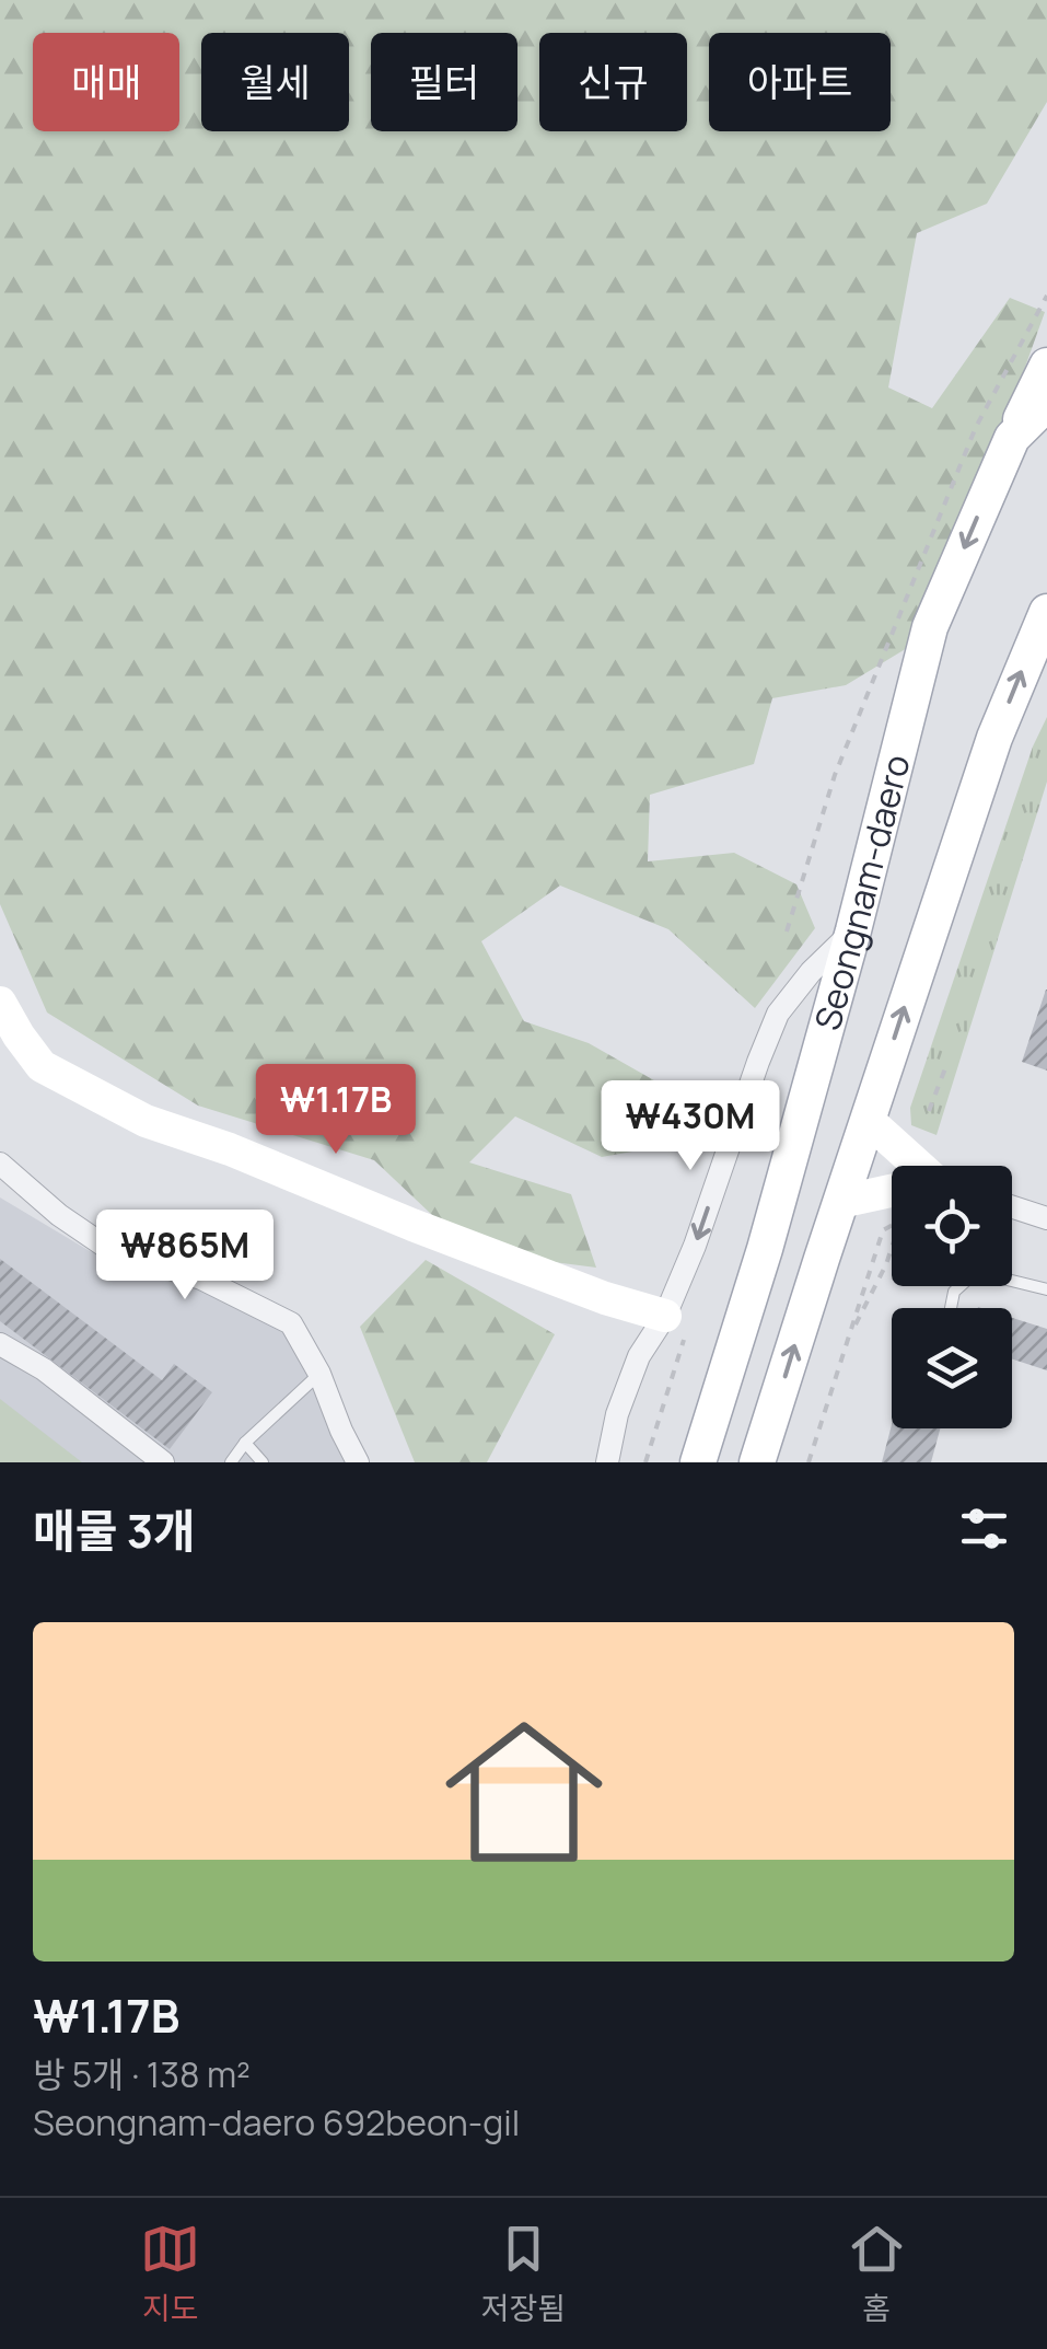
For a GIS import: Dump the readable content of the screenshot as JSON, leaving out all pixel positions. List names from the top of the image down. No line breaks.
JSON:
{"streets":{"main road":["Seongnam-daero"]},"page":{"chip":["매매","월세","필터","신규","아파트"],"price":["₩1.17B","₩430M","₩865M"],"heading":"매물 3개","list":[{"name":"₩1.17B","note":"방 5개 · 138 m² · Seongnam-daero 692beon-gil"}],"tabs":["지도","저장됨","홈"]}}
